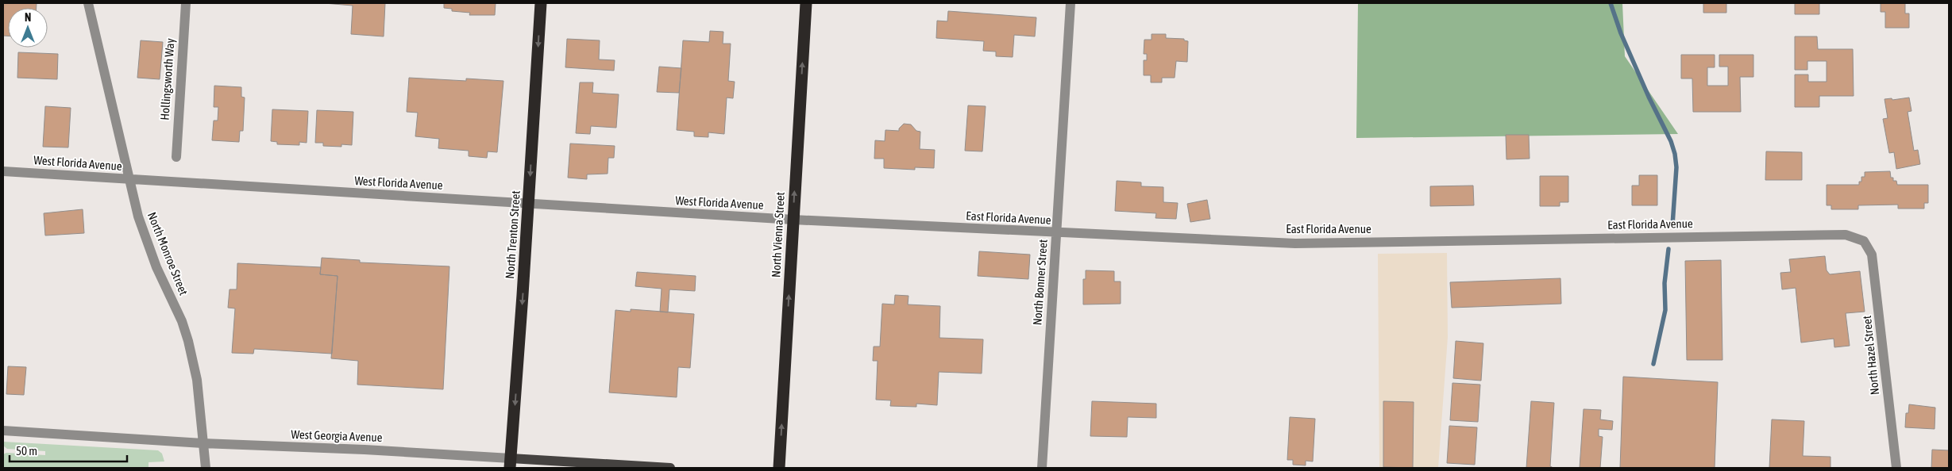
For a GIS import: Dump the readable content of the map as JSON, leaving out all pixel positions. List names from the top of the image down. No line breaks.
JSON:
{"streets":{"highway":["North Trenton Street","North Vienna Street"],"main road":["West Georgia Avenue"],"street":["Hollingsworth Way","West Florida Avenue","East Florida Avenue","North Monroe Street","North Bonner Street","North Hazel Street"]},"crossings":[["West Florida Avenue","East Florida Avenue"],["West Florida Avenue","North Trenton Street"],["West Florida Avenue","North Vienna Street"],["West Florida Avenue","North Monroe Street"],["East Florida Avenue","North Vienna Street"],["East Florida Avenue","North Bonner Street"],["East Florida Avenue","North Hazel Street"],["North Trenton Street","West Georgia Avenue"],["North Monroe Street","West Georgia Avenue"]],"one_way":["North Trenton Street","North Vienna Street"],"scale_bar":"50 m","north":"top"}
